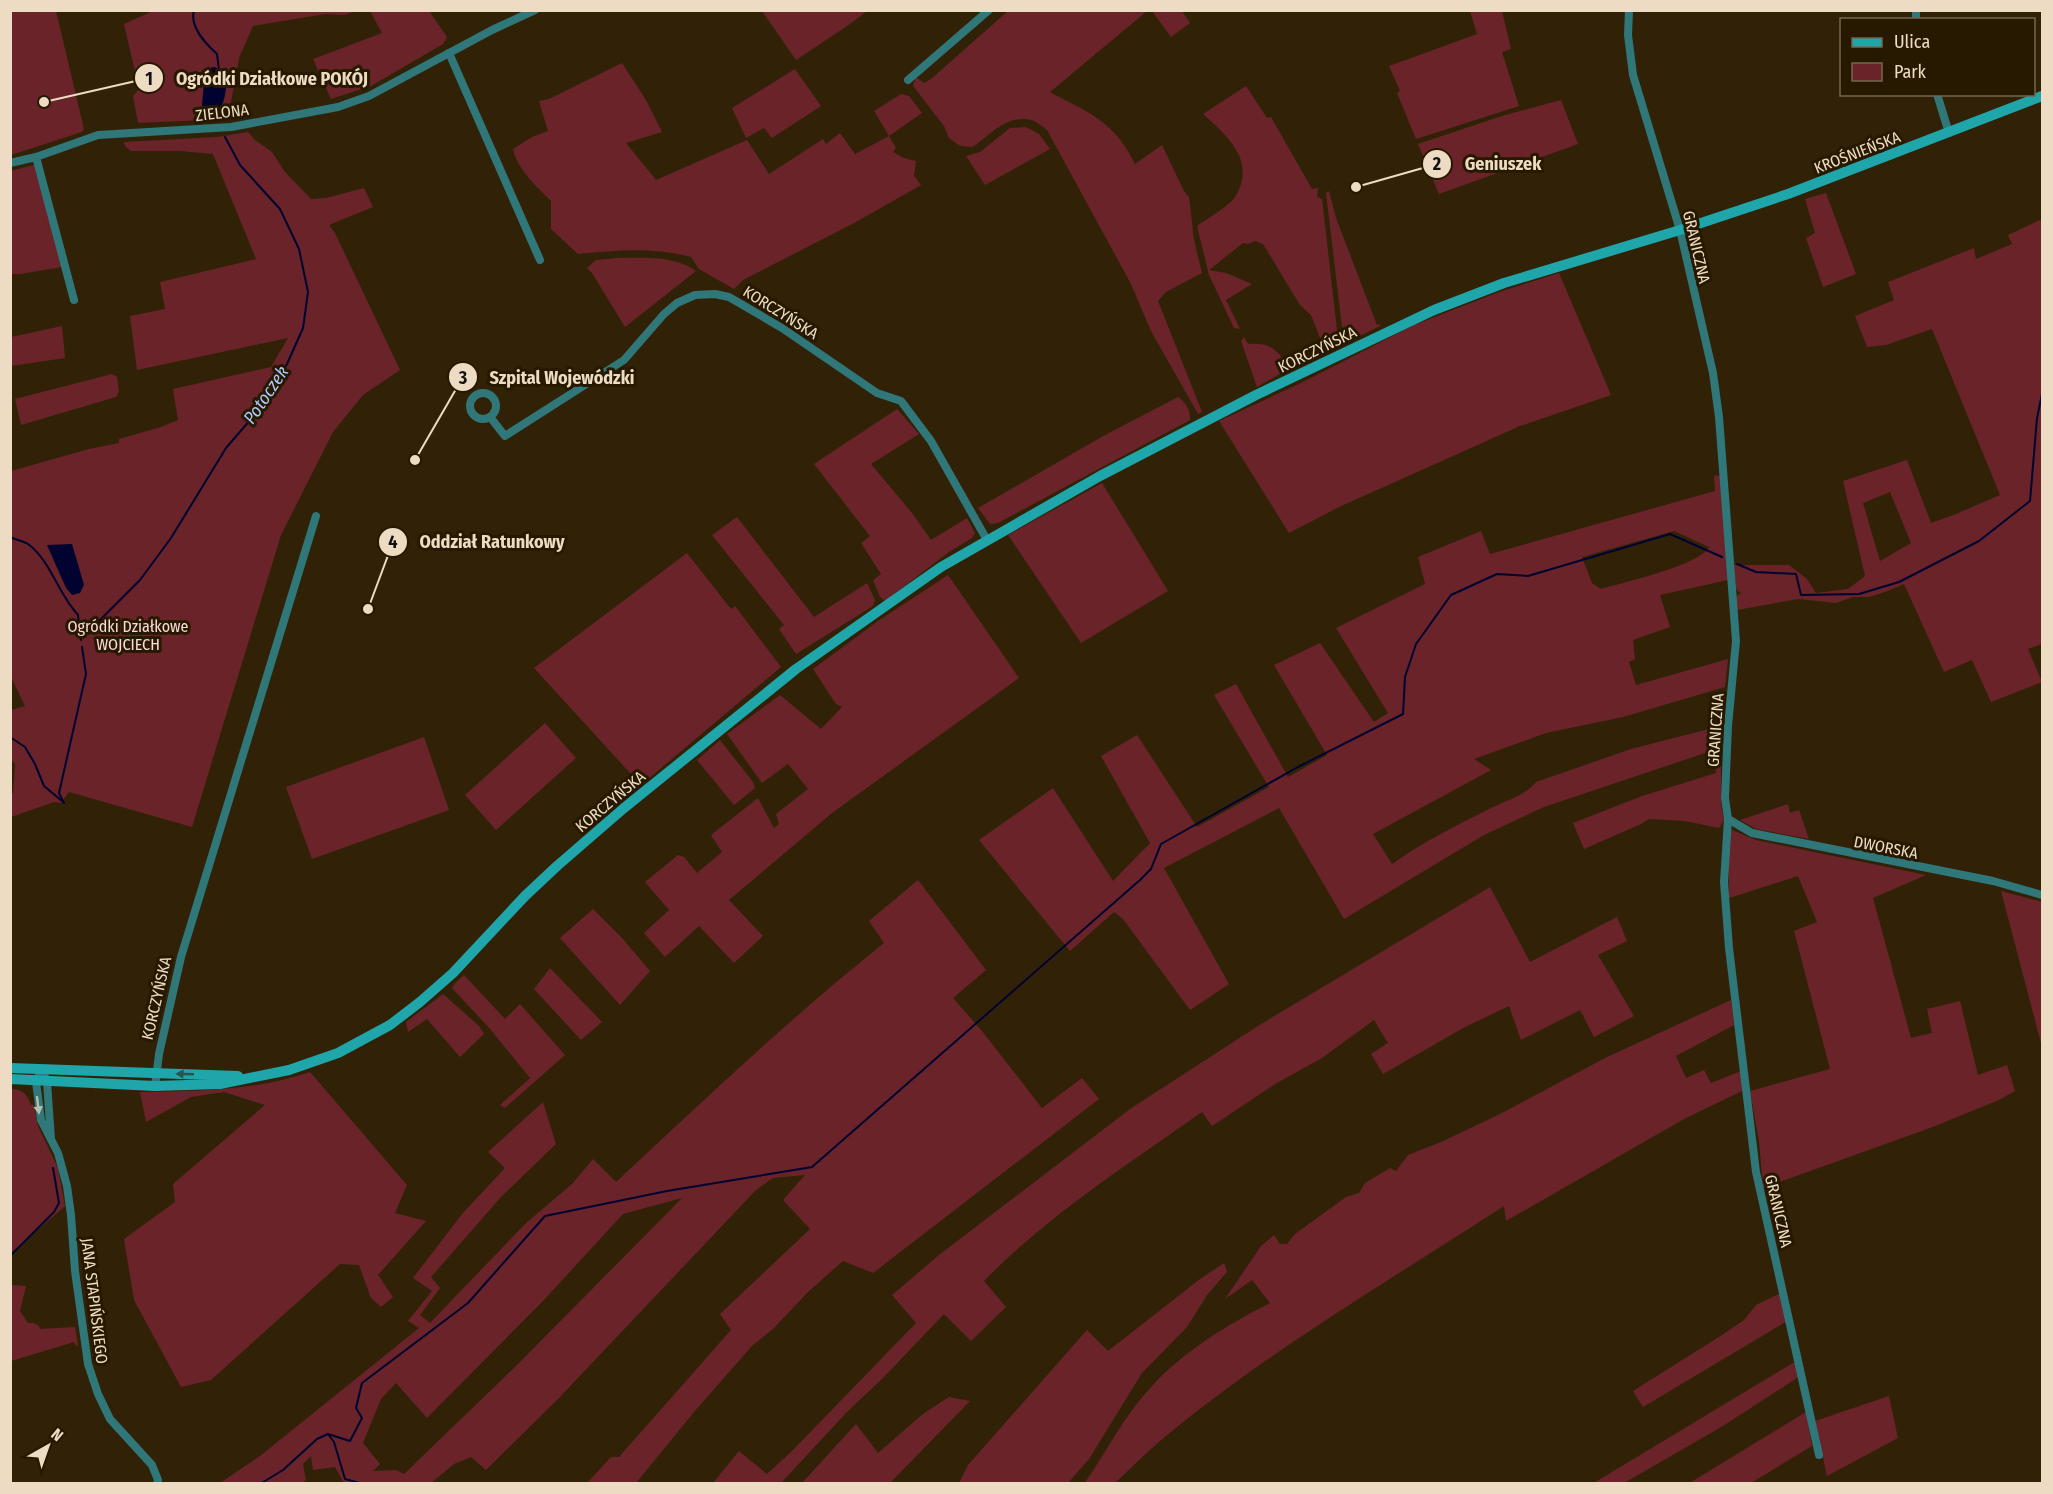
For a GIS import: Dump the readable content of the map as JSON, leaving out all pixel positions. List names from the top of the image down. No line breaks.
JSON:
{"streets":{"main road":["KROŚNIEŃSKA","KORCZYŃSKA"],"street":["ZIELONA","GRANICZNA","DWORSKA","JANA STAPIŃSKIEGO"]},"crossings":[["KROŚNIEŃSKA","GRANICZNA"],["KROŚNIEŃSKA","KORCZYŃSKA"],["GRANICZNA","KORCZYŃSKA"],["GRANICZNA","DWORSKA"],["KORCZYŃSKA","JANA STAPIŃSKIEGO"]],"water":["Potoczek"],"parks":["Ogródki Działkowe WOJCIECH"],"places":["Ogródki Działkowe POKÓJ","Geniuszek","Szpital Wojewódzki","Oddział Ratunkowy"],"legend":["Ulica","Park"],"north":"top right"}
